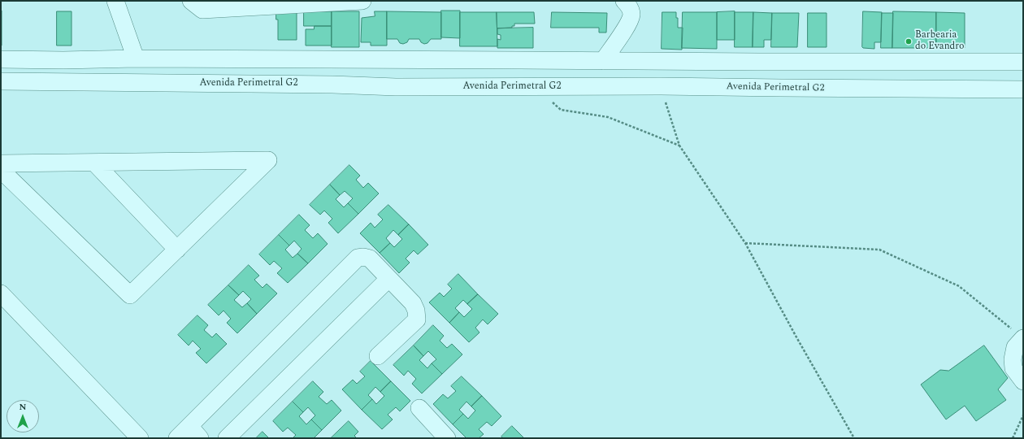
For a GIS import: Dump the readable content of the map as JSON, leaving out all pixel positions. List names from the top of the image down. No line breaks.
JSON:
{"streets":{"street":["Avenida Perimetral G2"]},"places":["Barbearia do Evandro"],"north":"top"}
